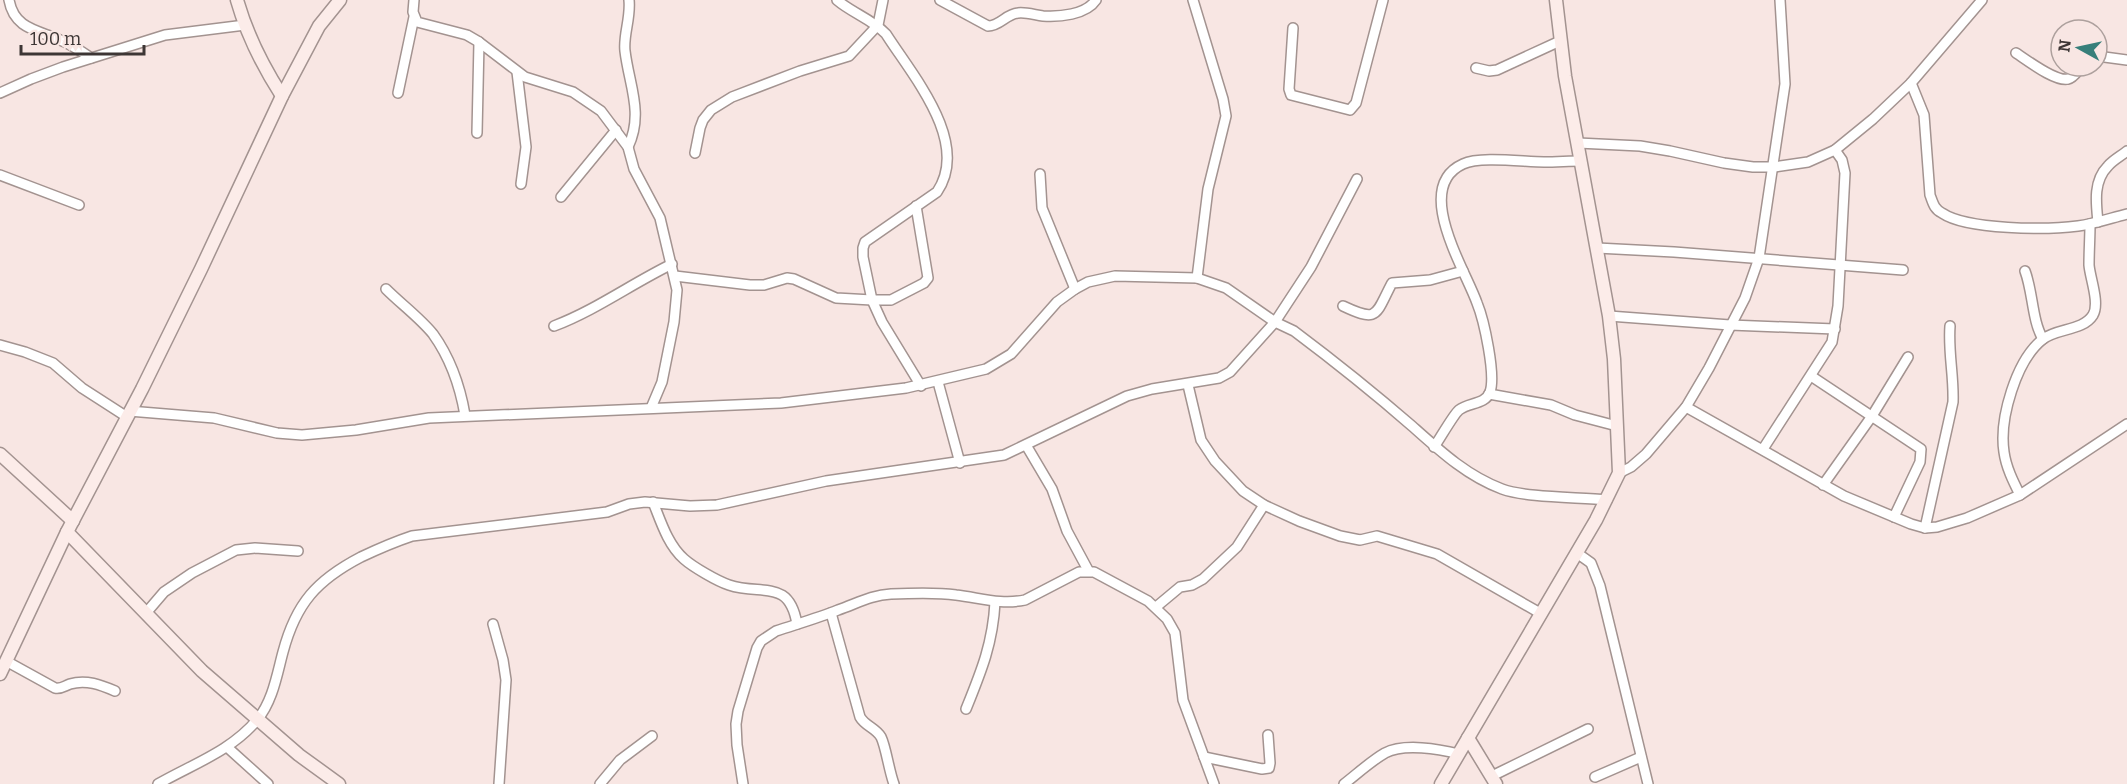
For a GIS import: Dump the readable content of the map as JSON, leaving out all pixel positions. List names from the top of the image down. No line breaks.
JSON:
{"scale_bar":"100 m","north":"left"}
